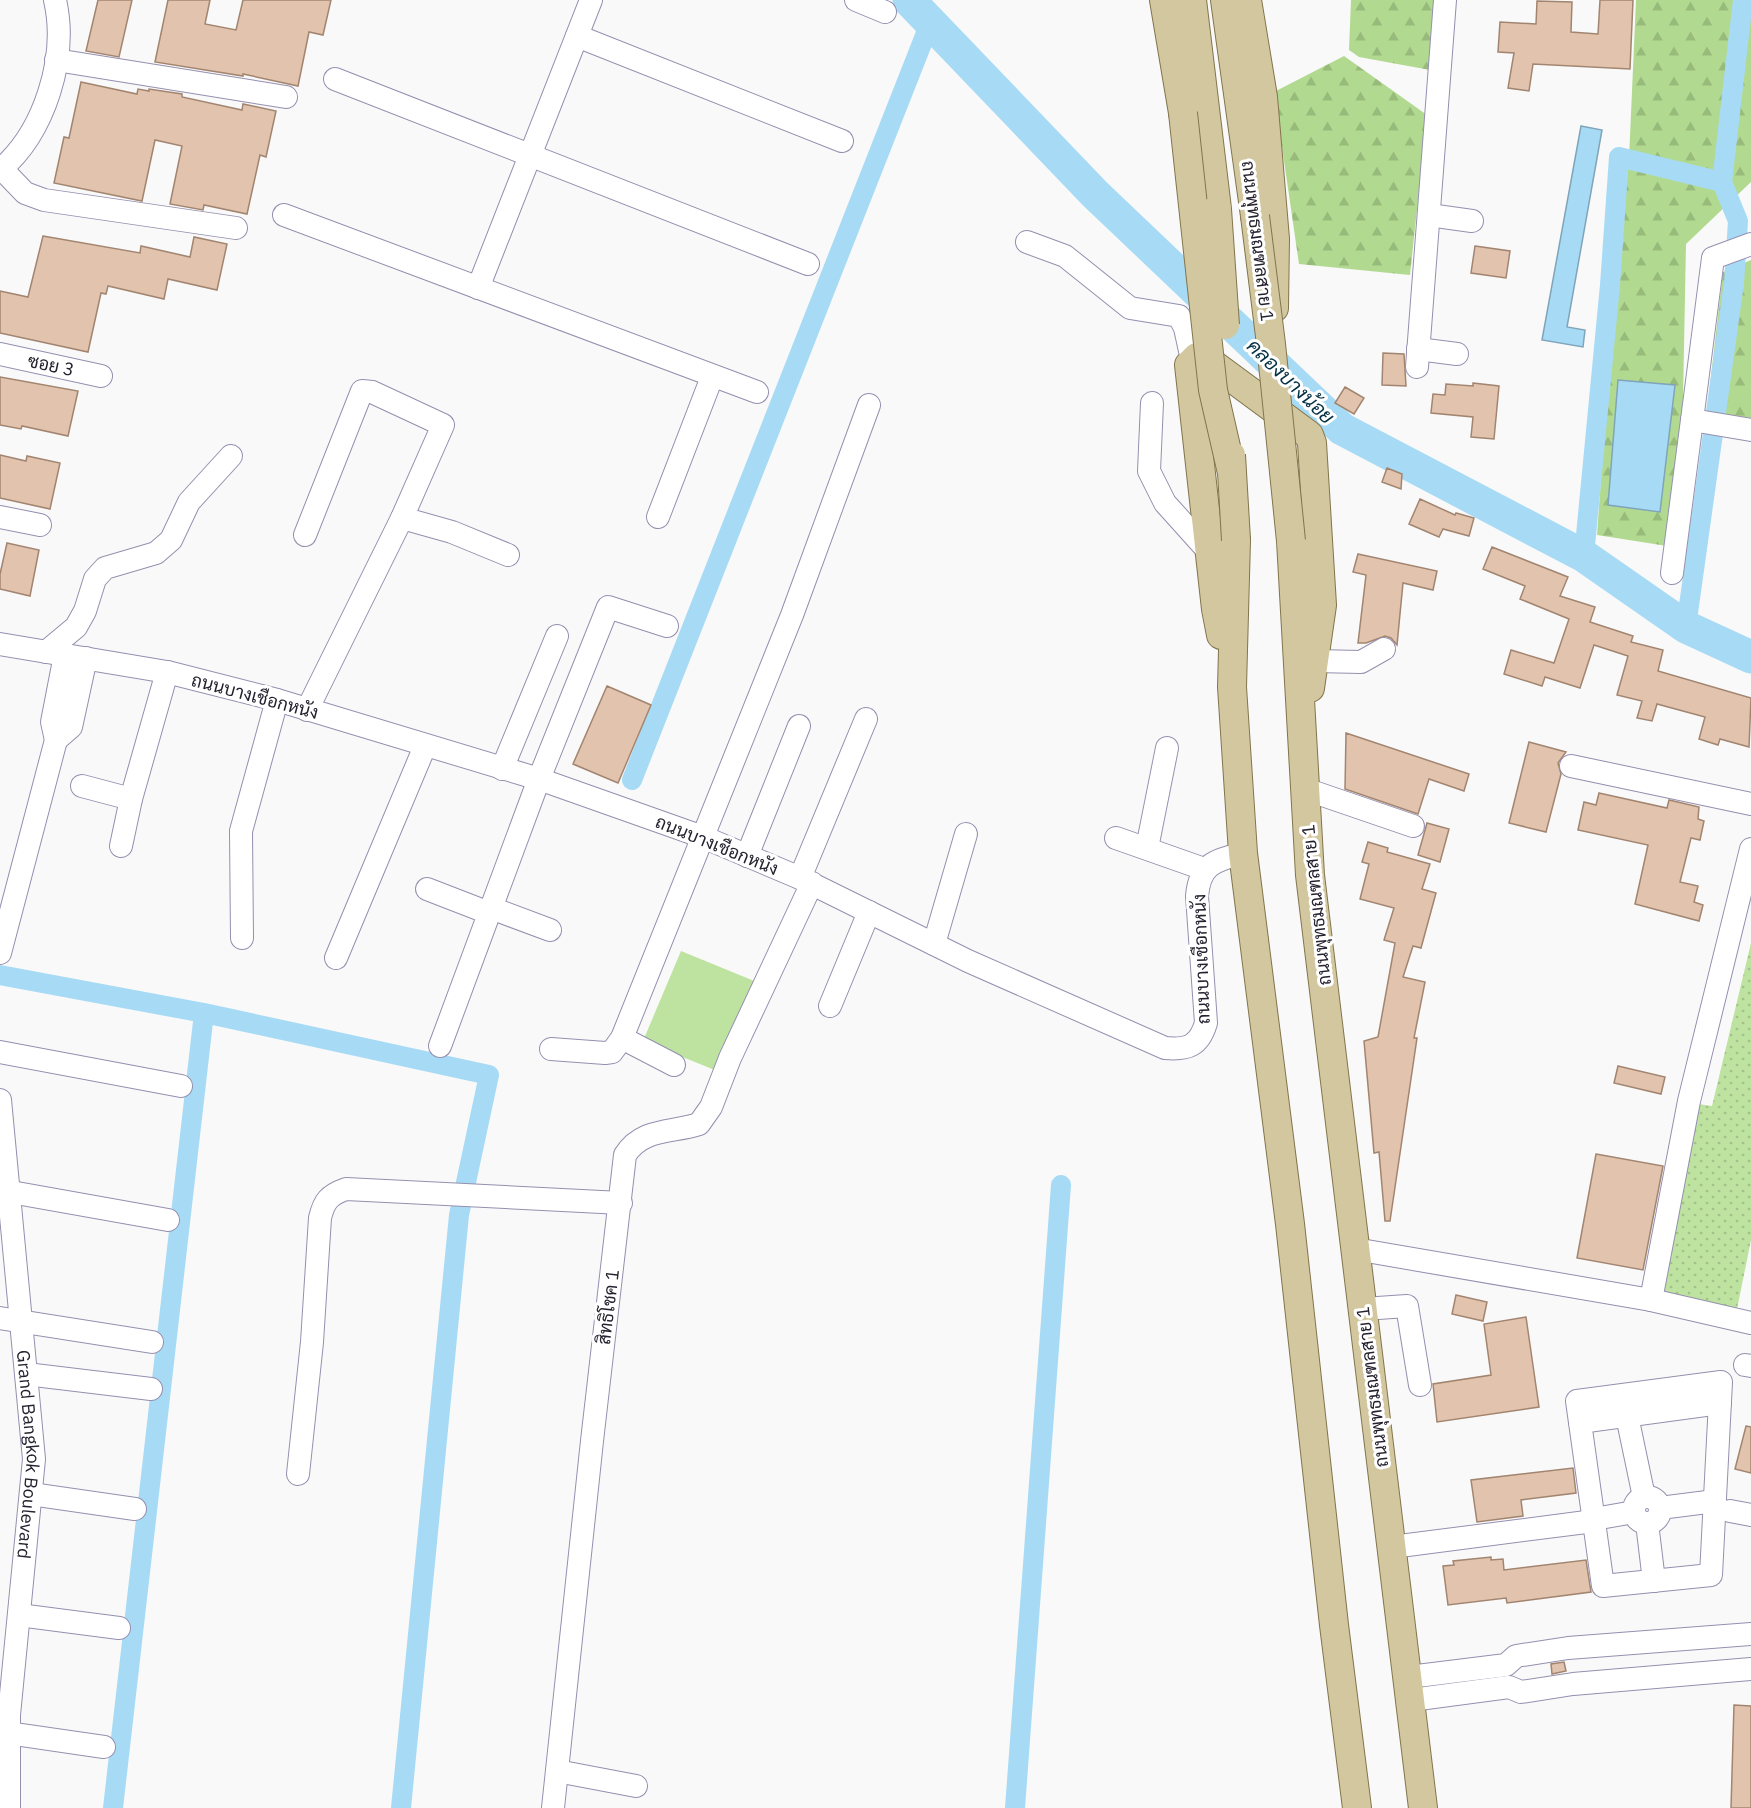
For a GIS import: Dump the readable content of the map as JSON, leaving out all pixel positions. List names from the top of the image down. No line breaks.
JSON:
{"streets":{"main road":["ถนนพุทธมณฑลสาย 1"],"street":["ซอย 3","ถนนบางเชือกหนัง","สิทธิโชค 1","Grand Bangkok Boulevard"]},"crossings":[["ถนนพุทธมณฑลสาย 1","ถนนบางเชือกหนัง"],["ถนนบางเชือกหนัง","สิทธิโชค 1"]],"water":["คลองบางน้อย"]}
